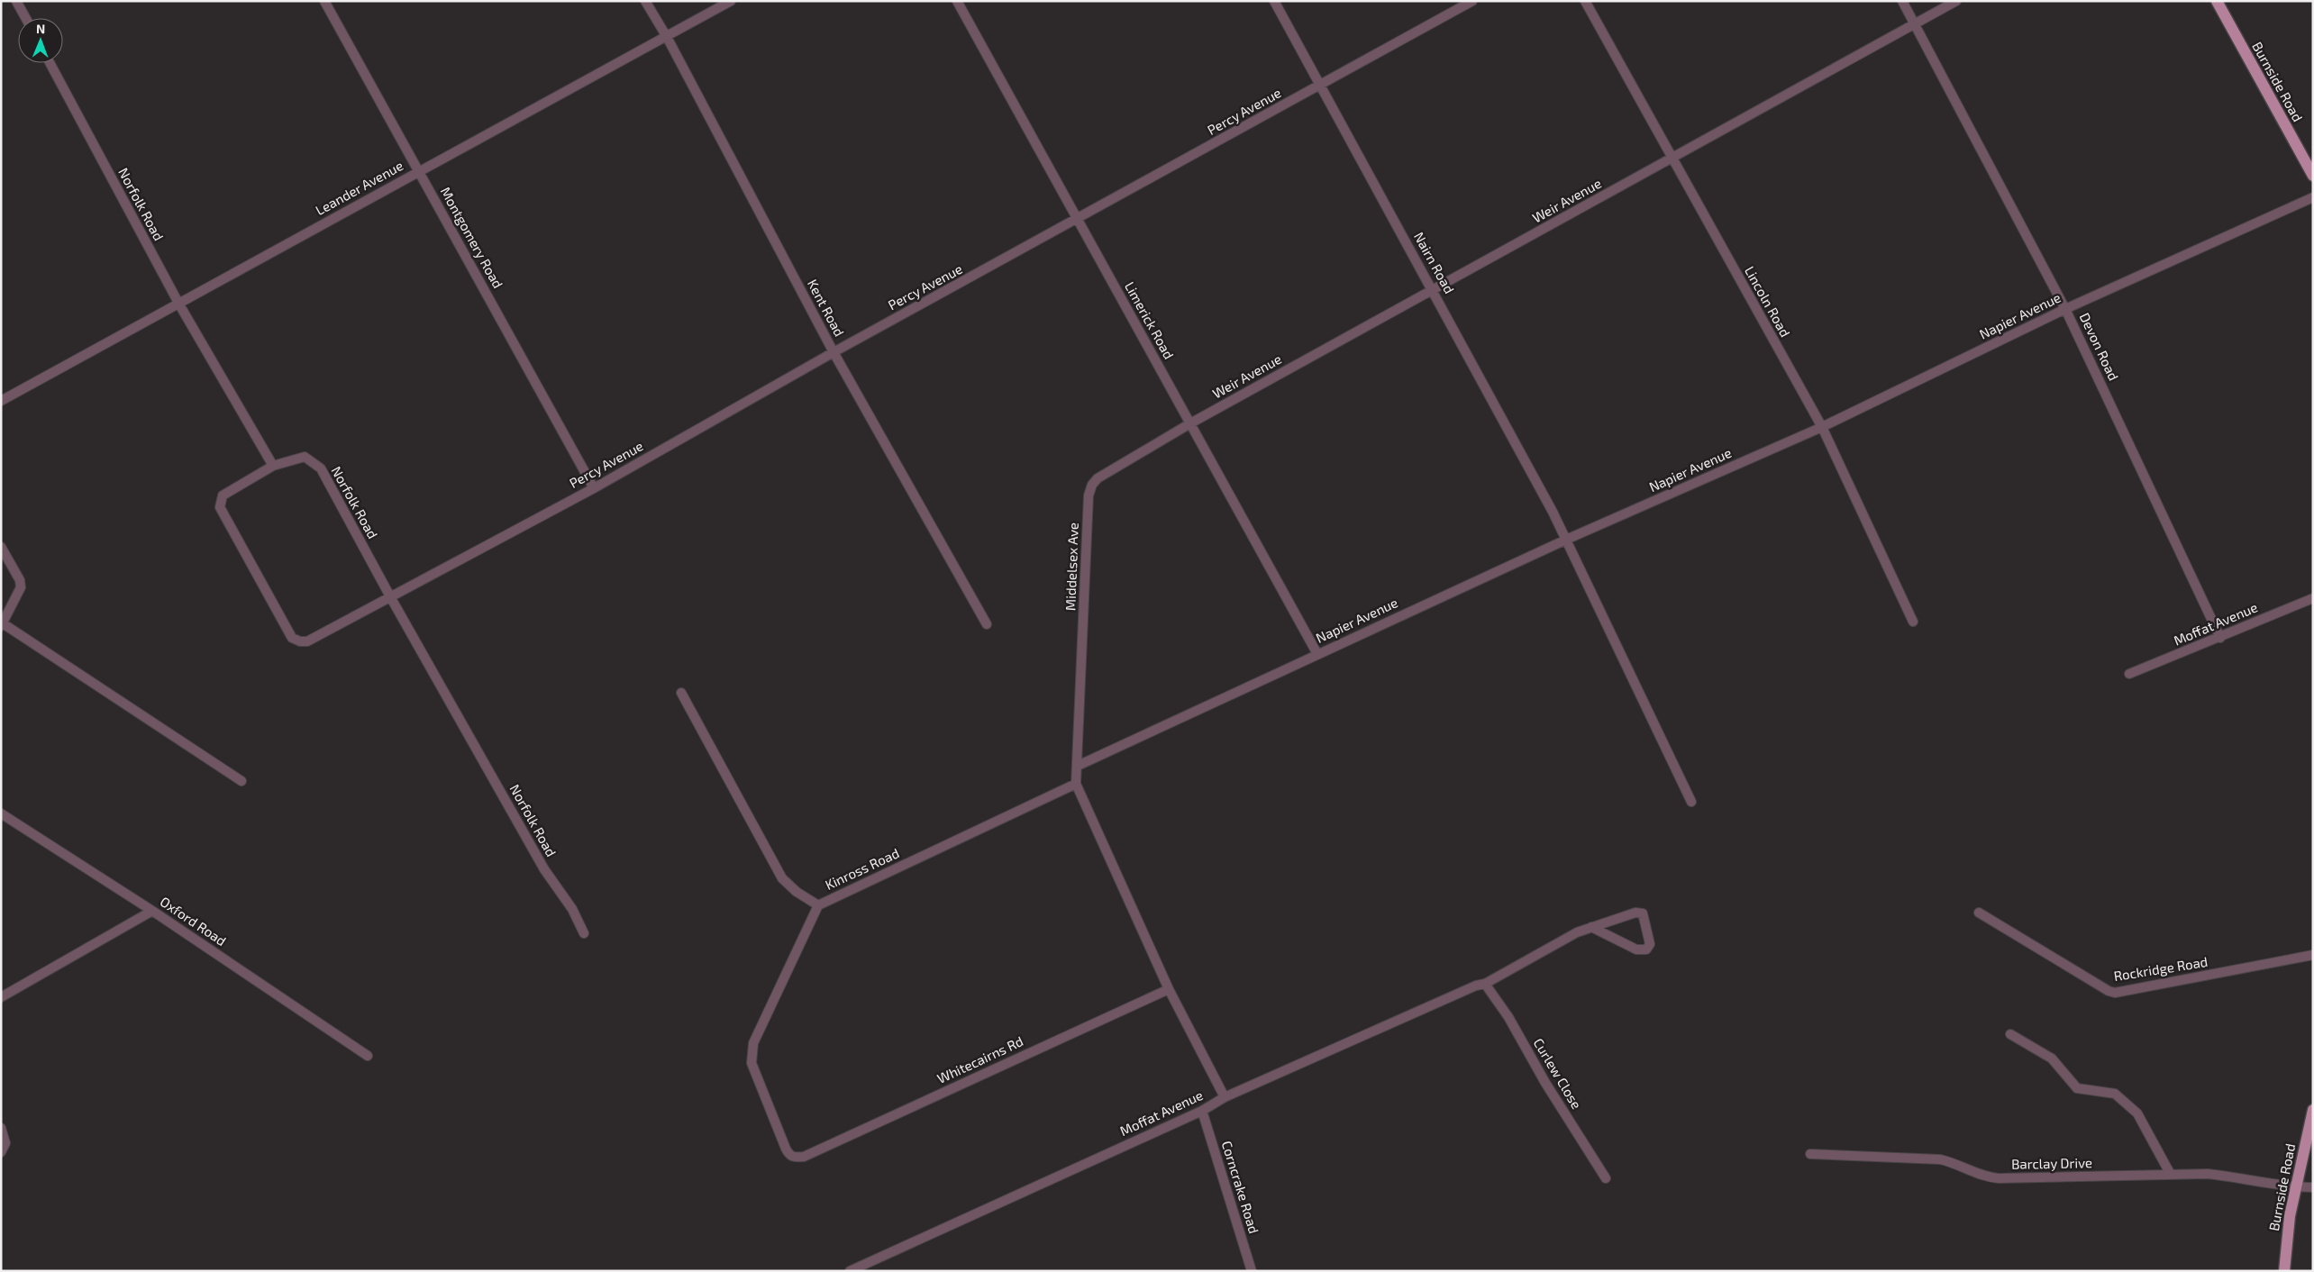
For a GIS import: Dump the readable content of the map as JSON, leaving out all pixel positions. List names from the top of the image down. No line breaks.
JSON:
{"streets":{"main road":["Burnside Road"],"street":["Percy Avenue","Leander Avenue","Weir Avenue","Norfolk Road","Montgomery Road","Nairn Road","Lincoln Road","Kent Road","Napier Avenue","Limerick Road","Devon Road","Middelsex Ave","Moffat Avenue","Kinross Road","Oxford Road","Rockridge Road","Whitecairns Rd","Curlew Close","Barclay Drive","Corncrake Road"]},"crossings":[["Burnside Road","Barclay Drive"],["Percy Avenue","Norfolk Road"],["Percy Avenue","Montgomery Road"],["Percy Avenue","Nairn Road"],["Percy Avenue","Kent Road"],["Percy Avenue","Limerick Road"],["Leander Avenue","Norfolk Road"],["Leander Avenue","Montgomery Road"],["Leander Avenue","Kent Road"],["Weir Avenue","Nairn Road"],["Weir Avenue","Lincoln Road"],["Weir Avenue","Limerick Road"],["Weir Avenue","Devon Road"],["Weir Avenue","Middelsex Ave"],["Nairn Road","Napier Avenue"],["Lincoln Road","Napier Avenue"],["Napier Avenue","Limerick Road"],["Napier Avenue","Devon Road"],["Napier Avenue","Middelsex Ave"],["Limerick Road","Middelsex Ave"],["Devon Road","Moffat Avenue"],["Middelsex Ave","Kinross Road"],["Moffat Avenue","Curlew Close"],["Moffat Avenue","Corncrake Road"],["Kinross Road","Whitecairns Rd"]],"north":"top"}
